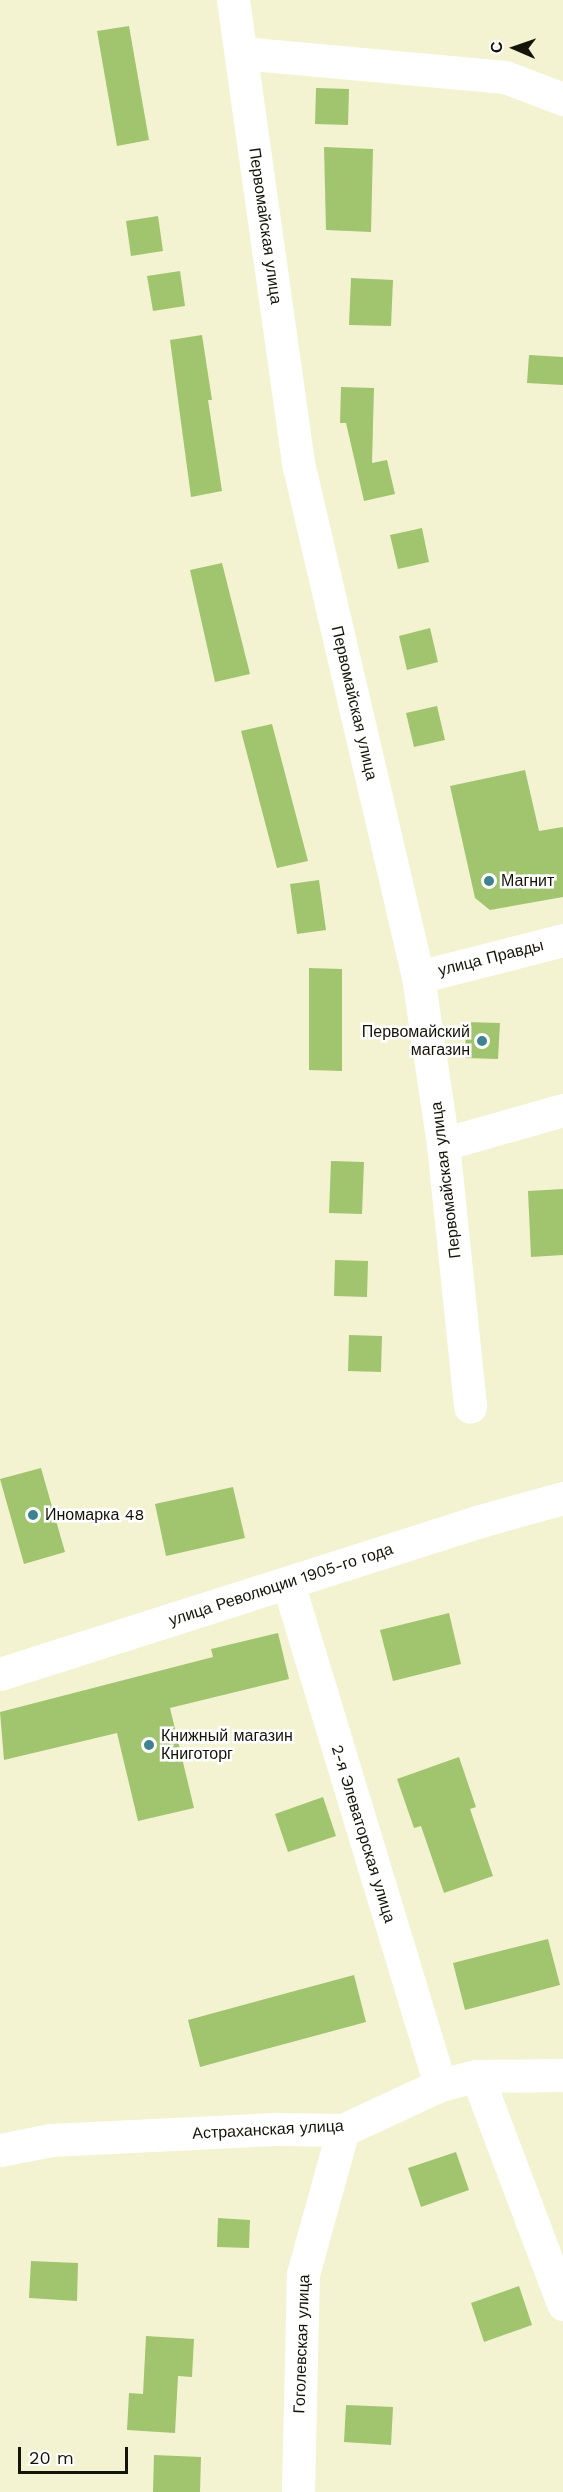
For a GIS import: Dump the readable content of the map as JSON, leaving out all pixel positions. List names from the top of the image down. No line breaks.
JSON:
{"streets":{"street":["Первомайская улица","улица Правды","улица Революции 1905-го года","2-я Элеваторская улица","Астраханская улица","Гоголевская улица"]},"crossings":[["Первомайская улица","улица Правды"],["улица Революции 1905-го года","2-я Элеваторская улица"],["2-я Элеваторская улица","Астраханская улица"],["Астраханская улица","Гоголевская улица"]],"places":["Магнит","Первомайский магазин","Иномарка 48","Книжный магазин Книготорг"],"scale_bar":"20 m","north":"left"}
